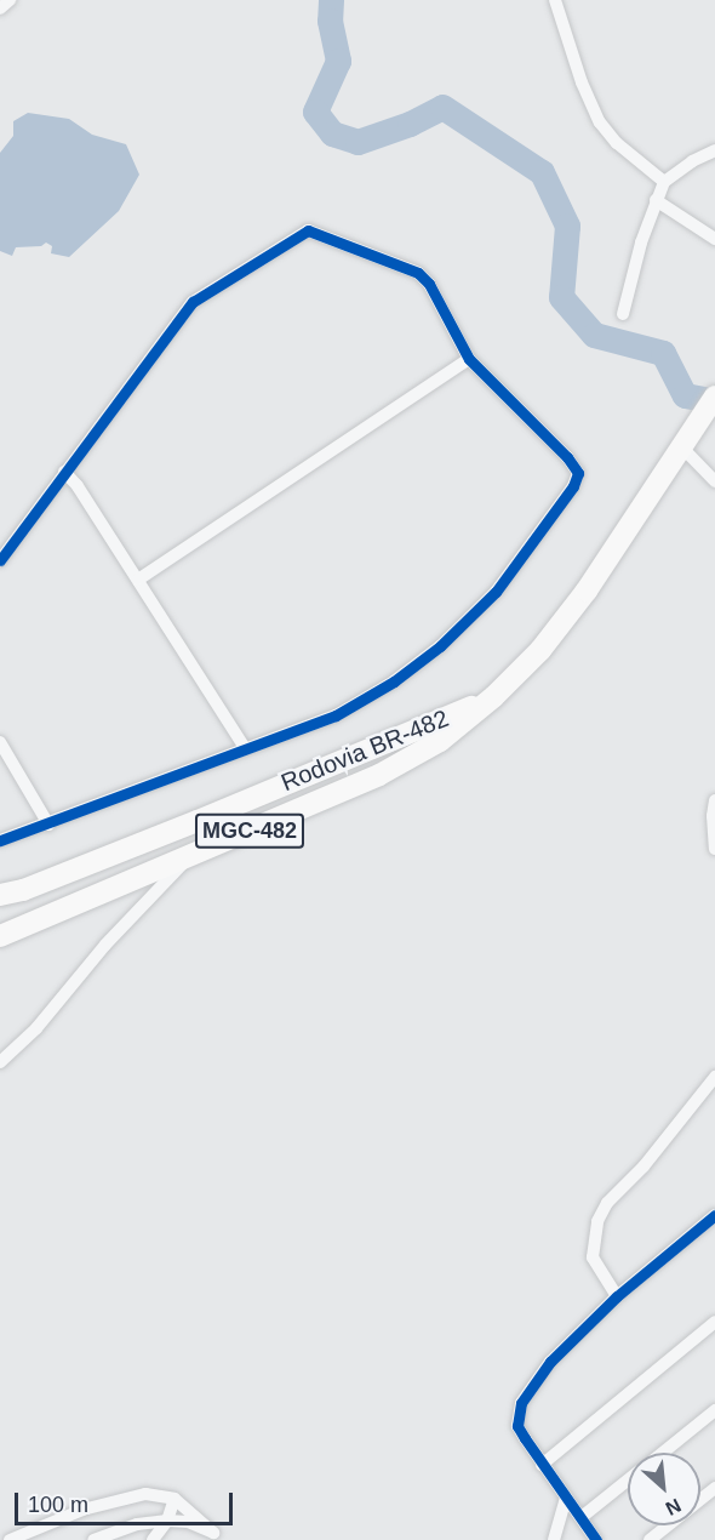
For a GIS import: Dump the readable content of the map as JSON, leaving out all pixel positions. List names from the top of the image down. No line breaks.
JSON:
{"streets":{"highway":["Rodovia BR-482","MGC-482"]},"scale_bar":"100 m","north":"bottom right"}
